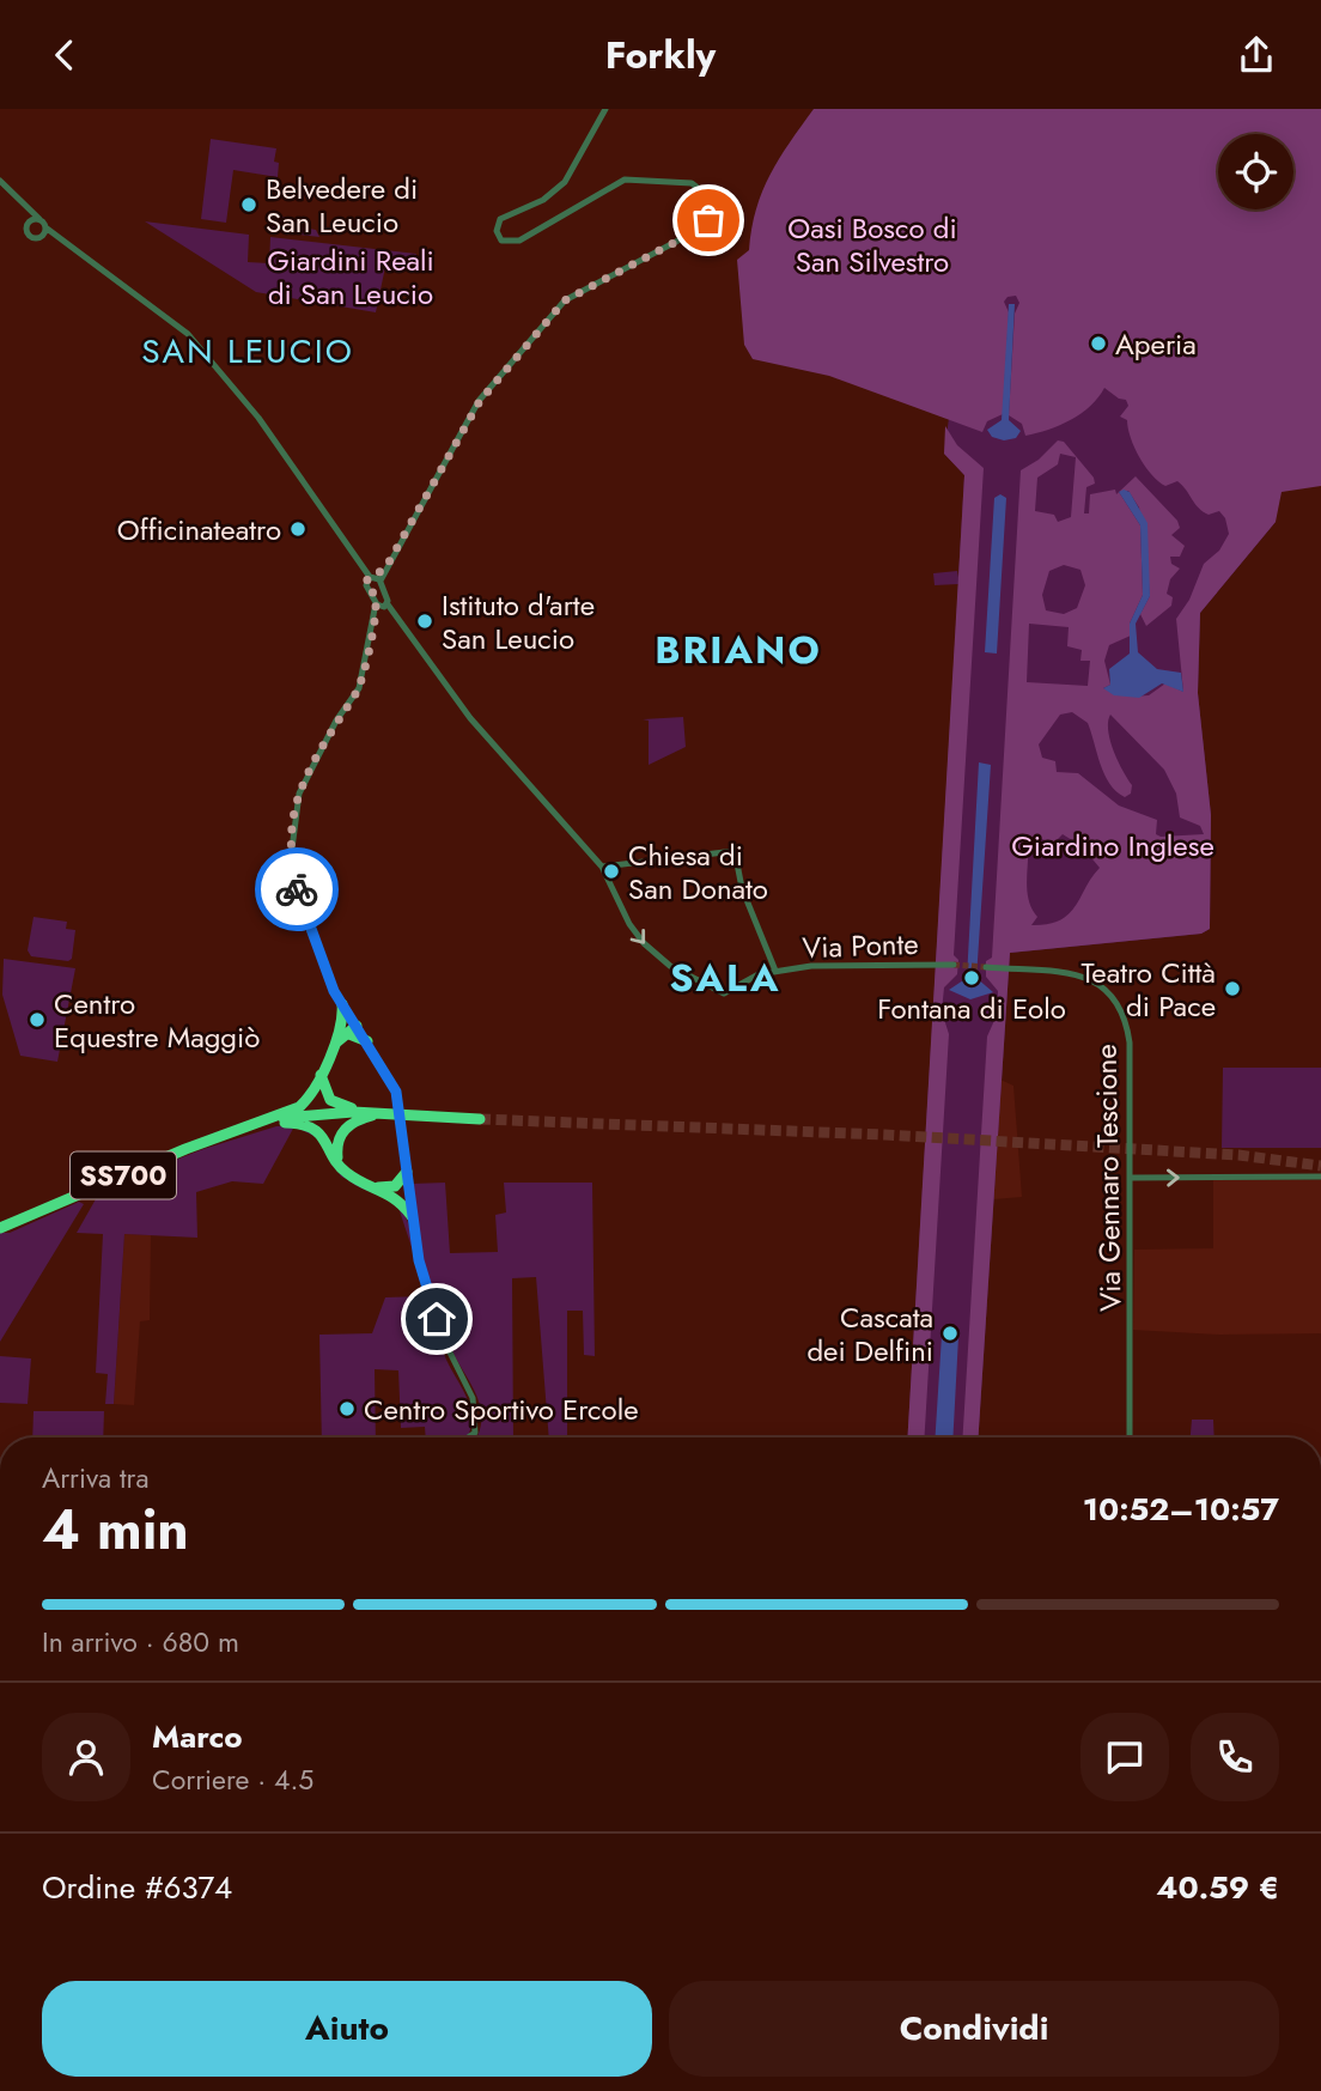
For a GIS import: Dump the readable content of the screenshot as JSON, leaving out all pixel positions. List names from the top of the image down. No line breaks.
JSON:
{"streets":{"highway":["SS700"],"street":["Via Ponte","Via Gennaro Tescione"]},"one_way":["Via Ponte"],"districts":["SAN LEUCIO","BRIANO","SALA"],"parks":["Oasi Bosco di San Silvestro","Giardini Reali di San Leucio","Giardino Inglese"],"places":["Belvedere di San Leucio","Aperia","Officinateatro","Istituto d'arte San Leucio","Chiesa di San Donato","Fontana di Eolo","Teatro Città di Pace","Centro Equestre Maggiò","Cascata dei Delfini","Centro Sportivo Ercole"],"page":{"header":"Forkly","heading":["4 min","Arriva tra","10:52–10:57"],"panel":["Marco","Corriere · 4.5","Ordine #6374","40.59 €"],"bar":"In arrivo · 680 m","buttons":["Aiuto","Condividi"]}}
